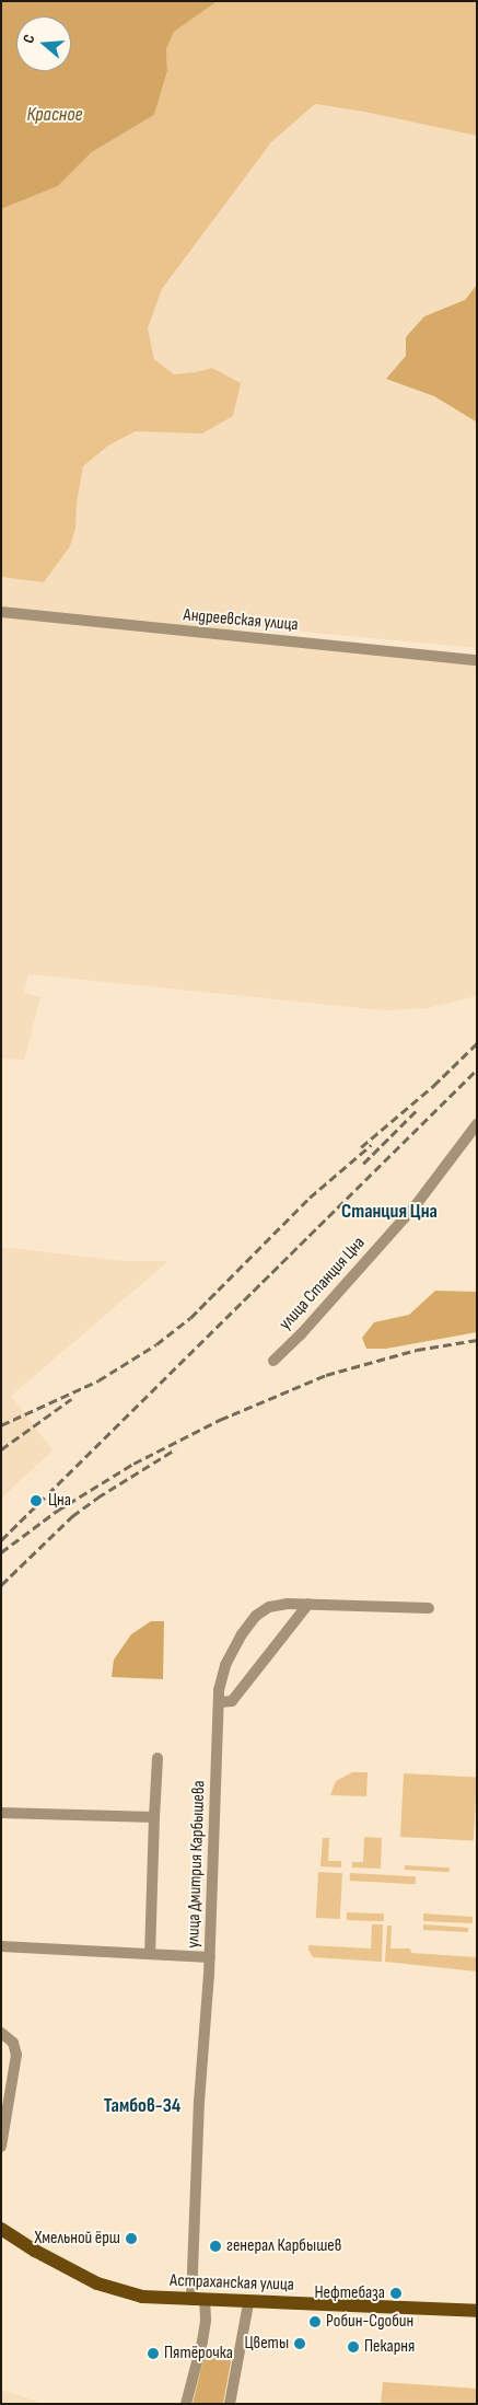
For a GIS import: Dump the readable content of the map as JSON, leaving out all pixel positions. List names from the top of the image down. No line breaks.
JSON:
{"streets":{"main road":["Астраханская улица"],"street":["Андреевская улица","улица Станция Цна","улица Дмитрия Карбышева"]},"crossings":[["улица Дмитрия Карбышева","Астраханская улица"]],"districts":["Станция Цна","Тамбов-34"],"water":["Красное"],"places":["Цна","Хмельной ёрш","генерал Карбышев","Нефтебаза","Робин-Сдобин","Цветы","Пекарня","Пятёрочка"],"north":"left"}
